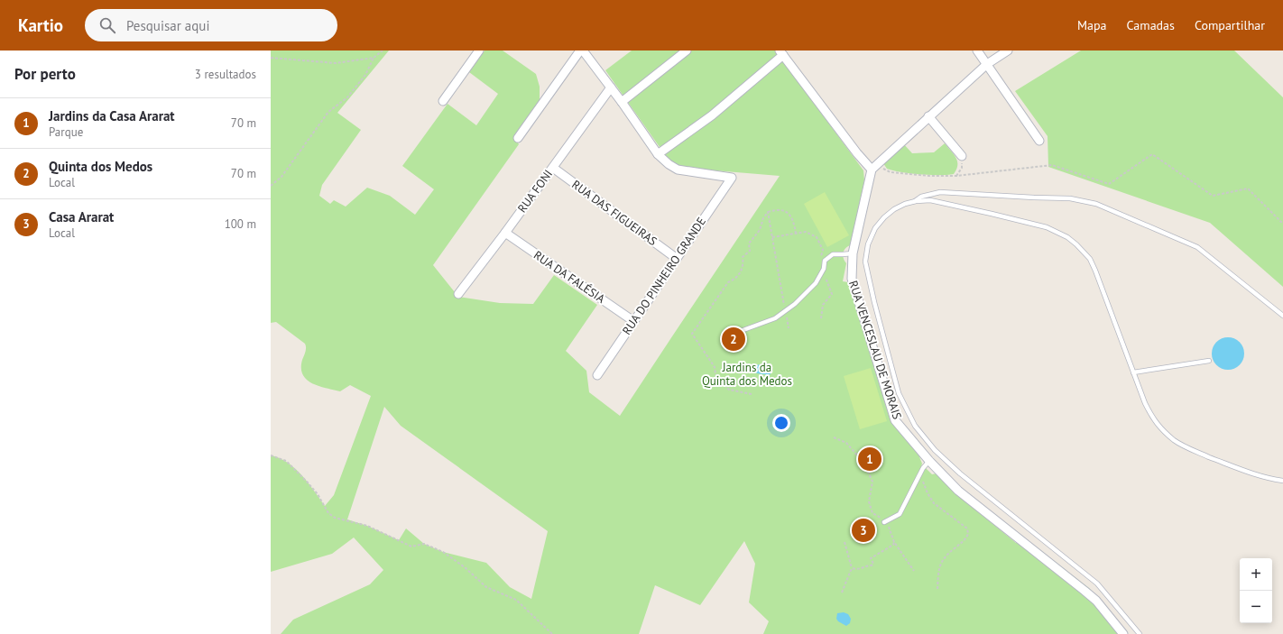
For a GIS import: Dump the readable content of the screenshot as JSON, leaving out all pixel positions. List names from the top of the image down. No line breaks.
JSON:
{"streets":{"street":["RUA FONI","RUA DAS FIGUEIRAS","RUA DO PINHEIRO GRANDE","RUA DA FALÉSIA","RUA VENCESLAU DE MORAIS"]},"crossings":[["RUA FONI","RUA DAS FIGUEIRAS"],["RUA FONI","RUA DA FALÉSIA"],["RUA DAS FIGUEIRAS","RUA DO PINHEIRO GRANDE"],["RUA DO PINHEIRO GRANDE","RUA DA FALÉSIA"]],"parks":["Jardins da Quinta dos Medos"],"page":{"header":"Kartio","search":"Pesquisar aqui","nav":["Mapa","Camadas","Compartilhar"],"heading":["Por perto","3 resultados"],"list":[{"mark":"1","name":"Jardins da Casa Ararat","note":"Parque","value":"70 m"},{"mark":"2","name":"Quinta dos Medos","note":"Local","value":"70 m"},{"mark":"3","name":"Casa Ararat","note":"Local","value":"100 m"}],"pins":["2","1","3"],"map_buttons":["+","−"]}}
